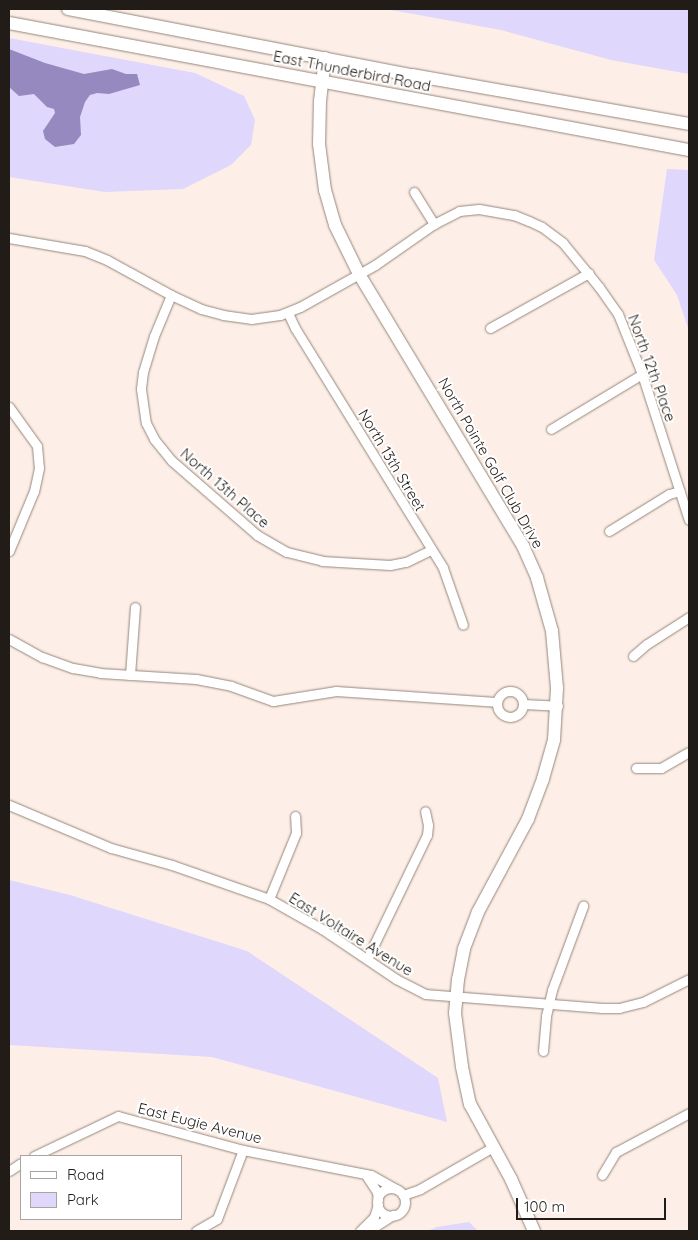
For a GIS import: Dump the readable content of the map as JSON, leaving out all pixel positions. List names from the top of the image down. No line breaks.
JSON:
{"streets":{"main road":["East Thunderbird Road","North Pointe Golf Club Drive"],"street":["North 12th Place","North 13th Street","North 13th Place","East Voltaire Avenue","East Eugie Avenue"]},"crossings":[["East Thunderbird Road","North Pointe Golf Club Drive"],["North 12th Place","North 13th Street"],["North 12th Place","North Pointe Golf Club Drive"],["North 12th Place","North 13th Place"],["North 13th Street","North 13th Place"],["North Pointe Golf Club Drive","East Voltaire Avenue"]],"legend":["Road","Park"],"scale_bar":"100 m"}
